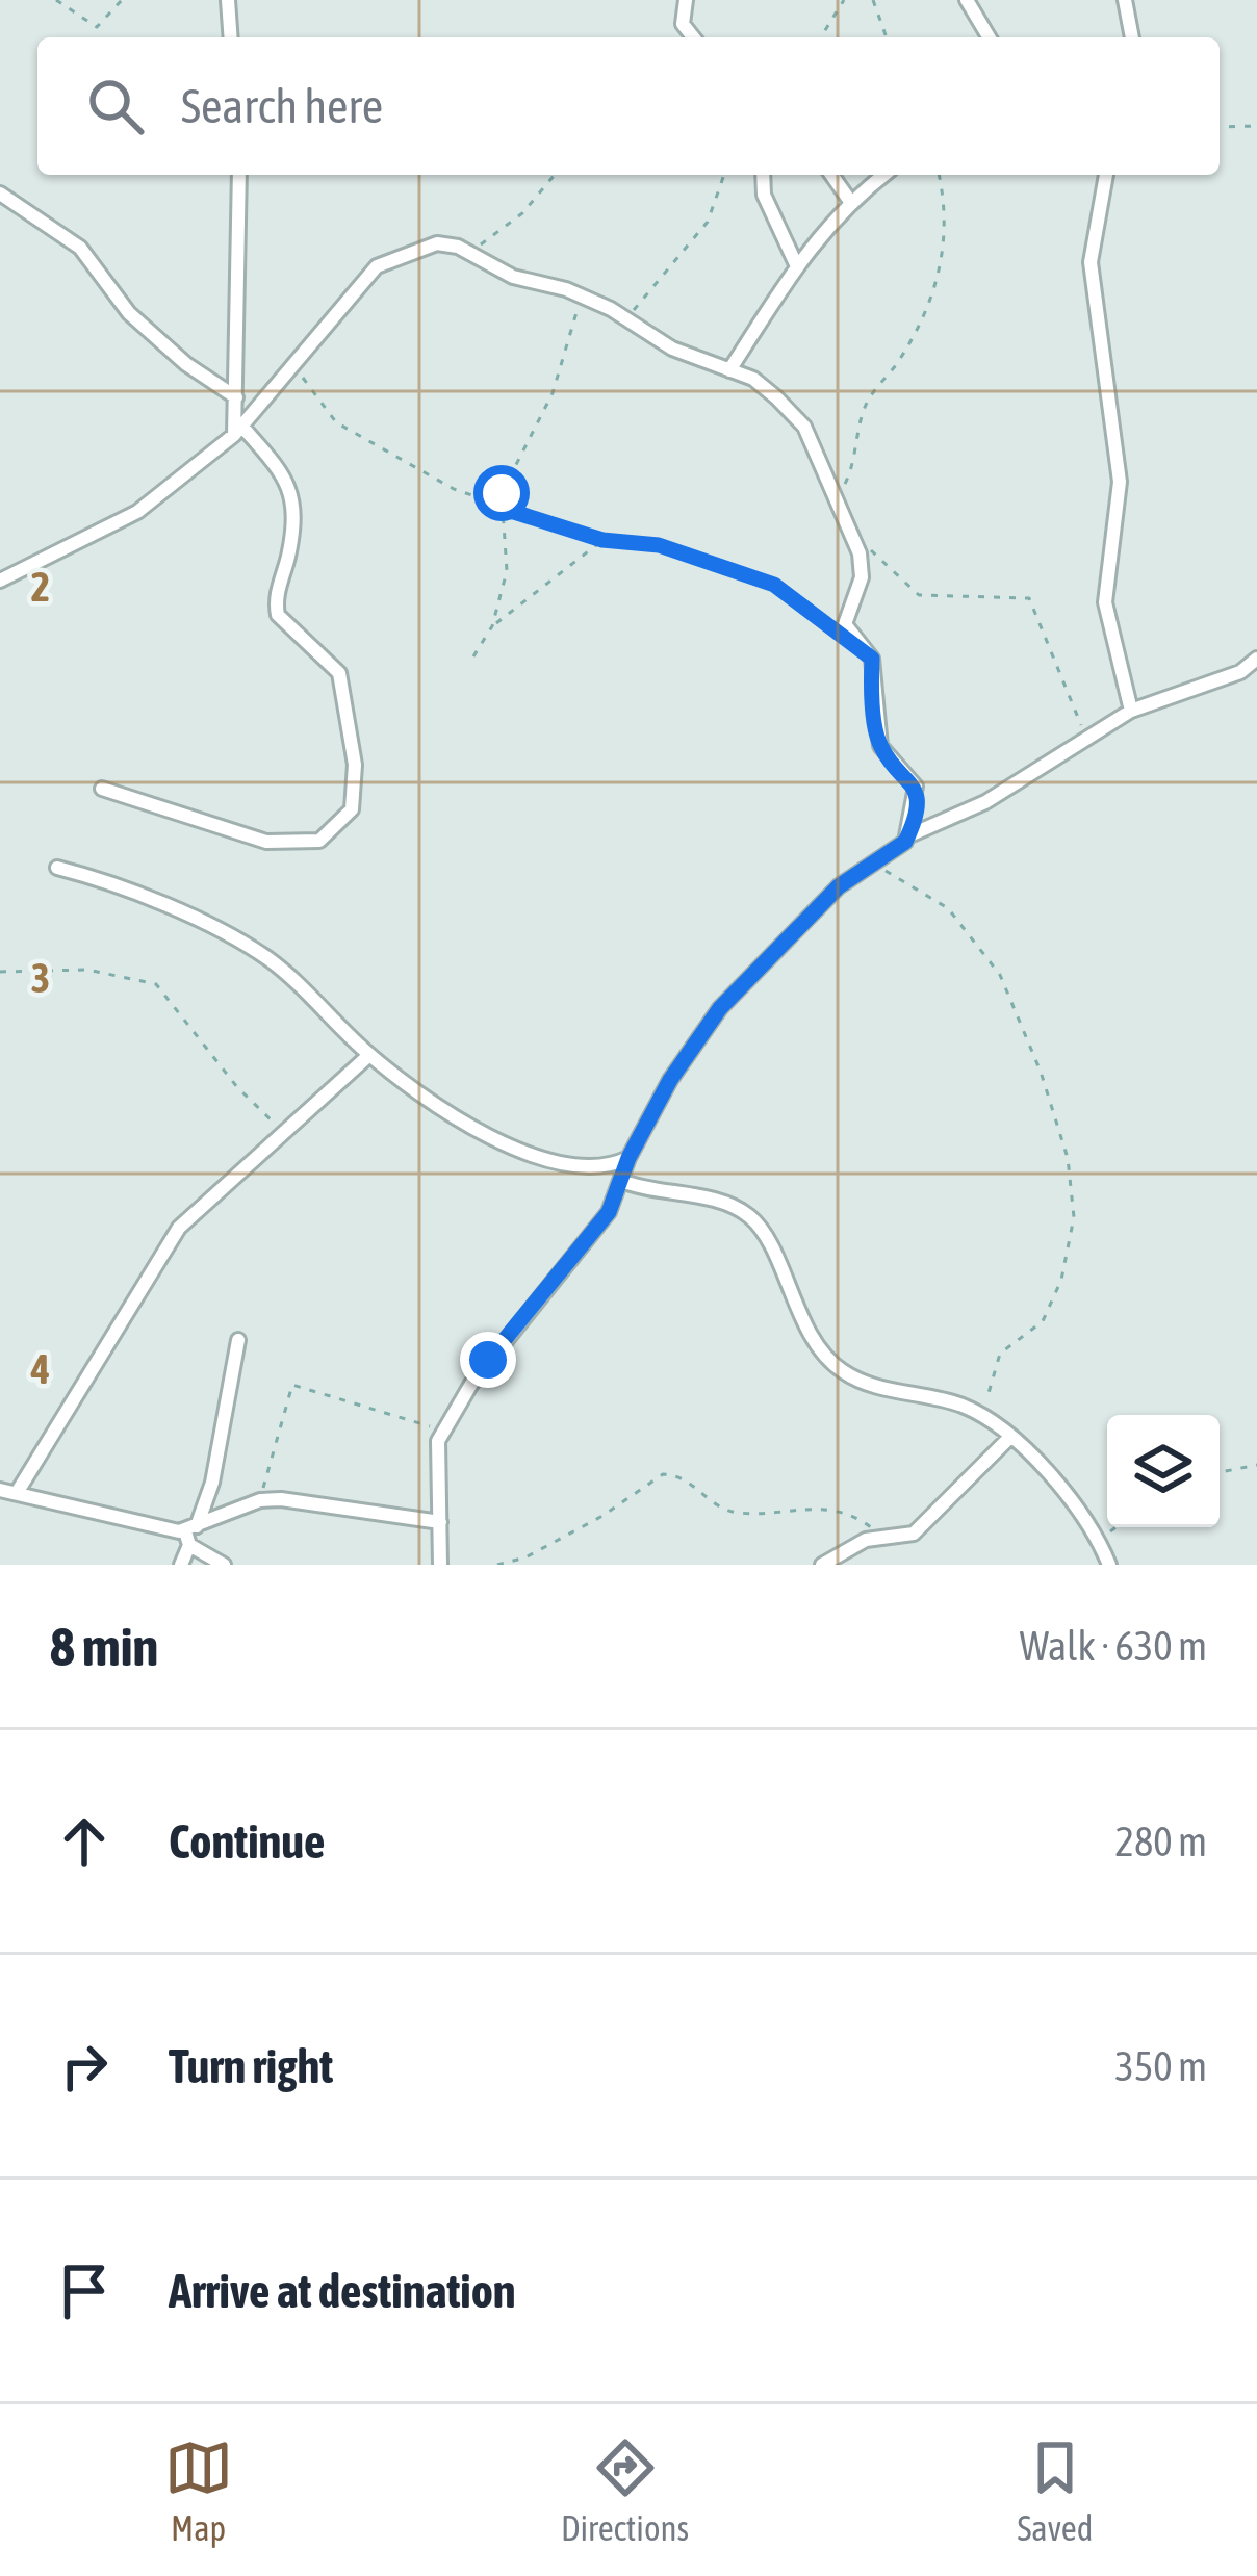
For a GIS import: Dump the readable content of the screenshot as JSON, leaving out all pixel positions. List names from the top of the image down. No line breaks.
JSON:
{"page":{"search":"Search here","heading":["8 min","Walk · 630 m"],"list":[["Continue","280 m"],["Turn right","350 m"],"Arrive at destination"],"nav":["Map","Directions","Saved"]},"grid":{"rows":["2","3","4"]}}
